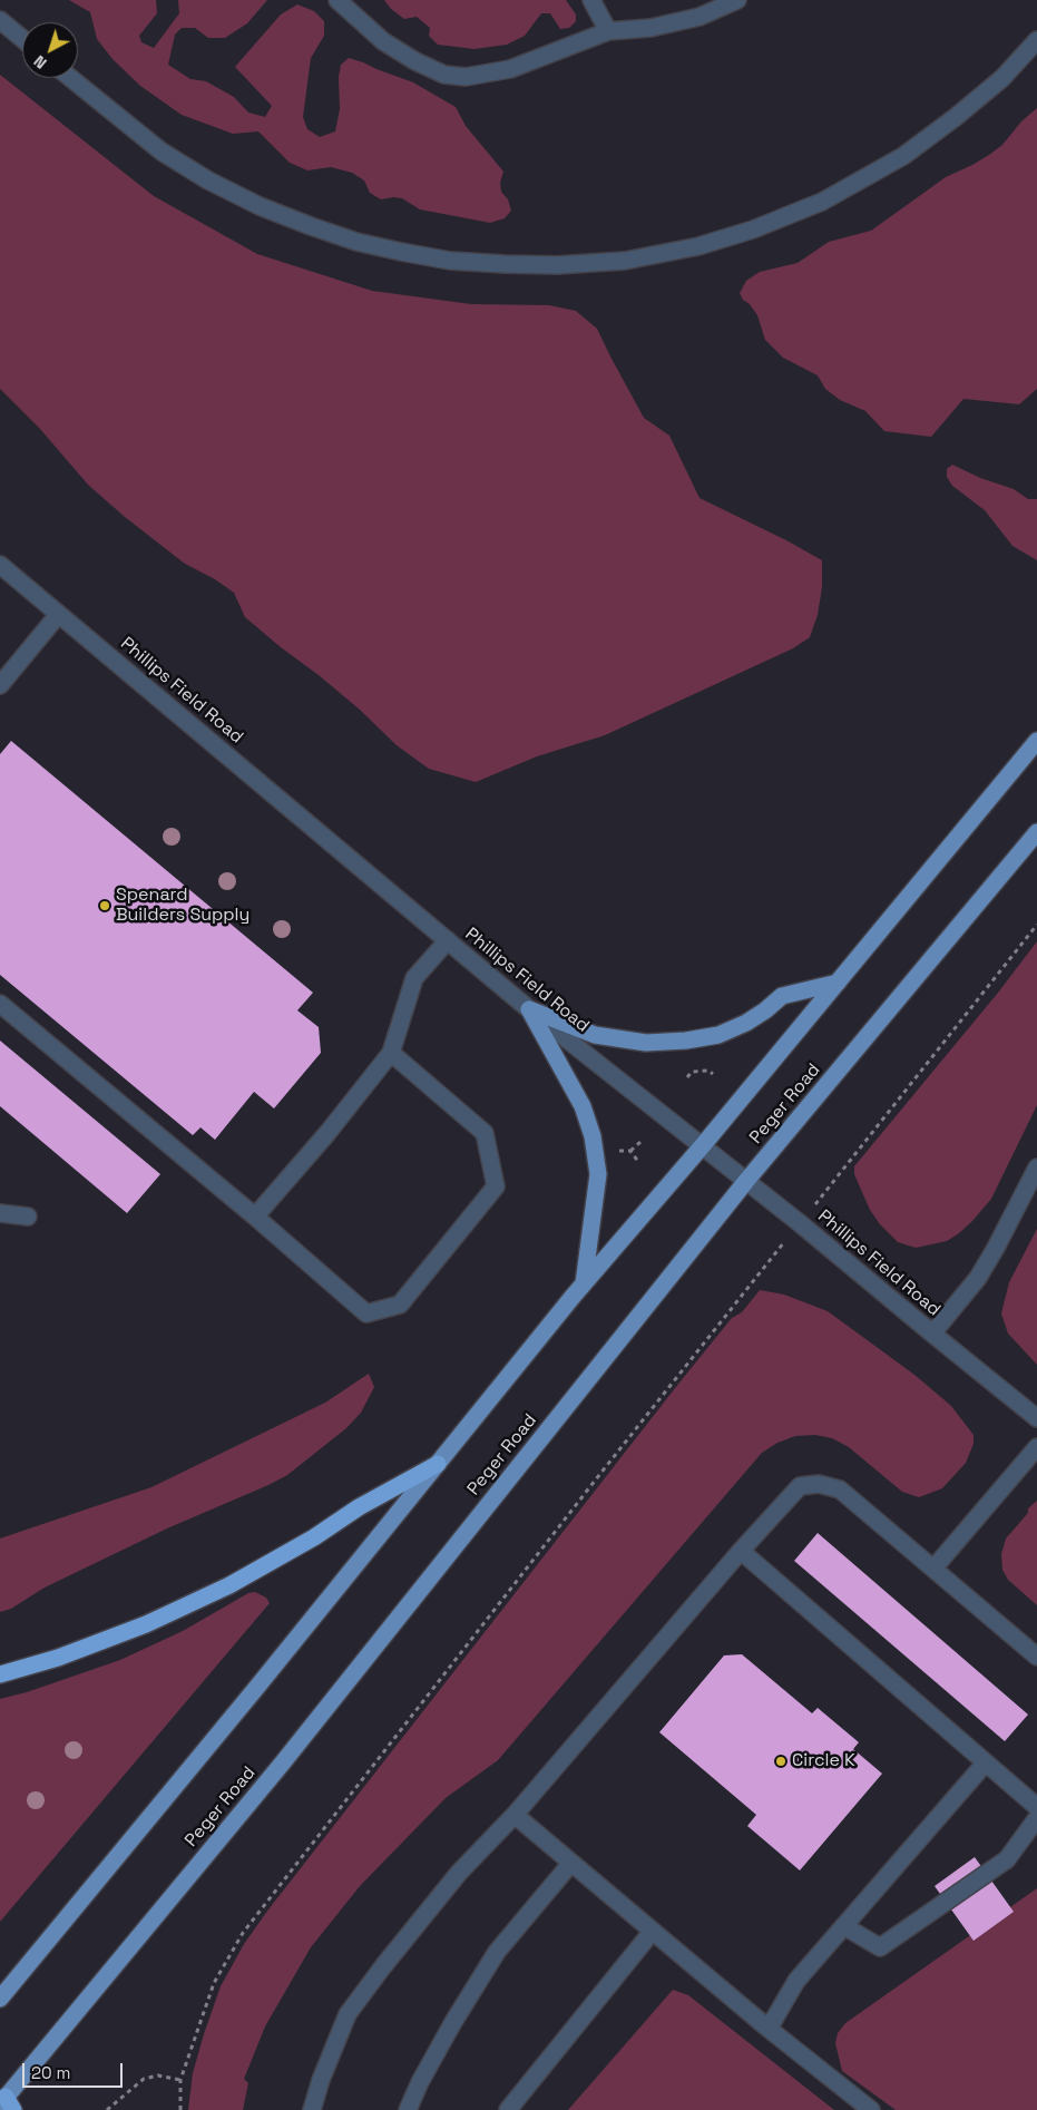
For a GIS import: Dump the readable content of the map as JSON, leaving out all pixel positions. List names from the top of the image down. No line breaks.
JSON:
{"streets":{"main road":["Peger Road"],"street":["Phillips Field Road"]},"crossings":[["Phillips Field Road","Peger Road"]],"places":["Spenard Builders Supply","Circle K"],"scale_bar":"20 m","north":"bottom left"}
